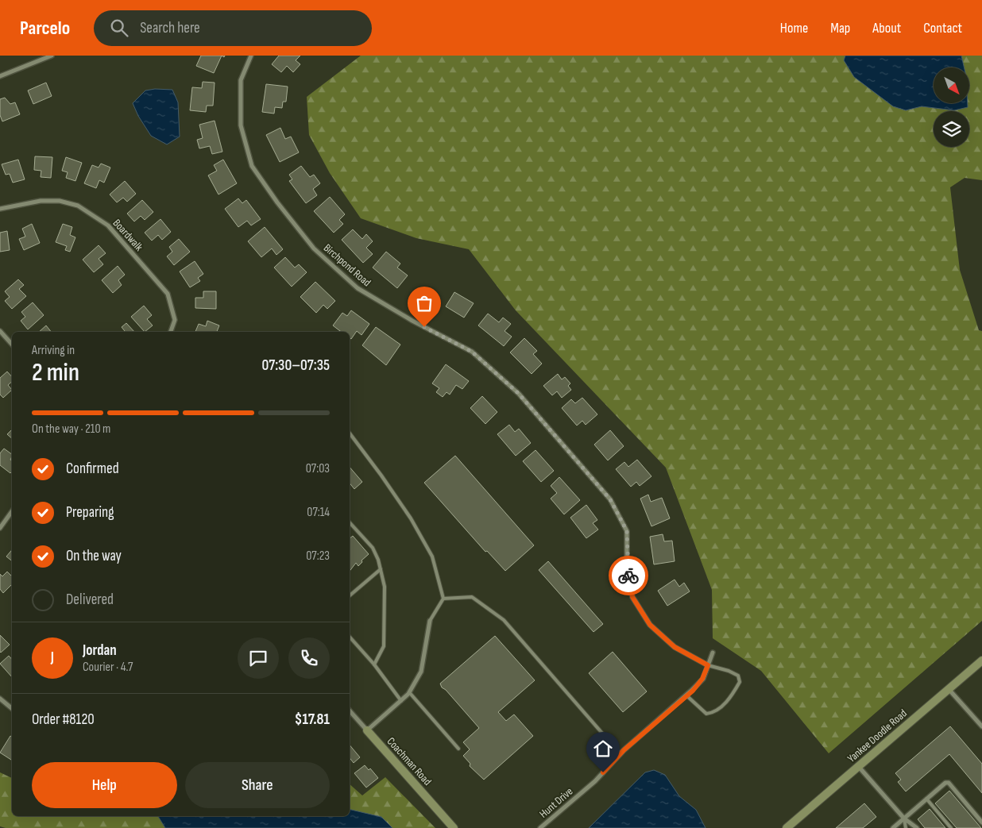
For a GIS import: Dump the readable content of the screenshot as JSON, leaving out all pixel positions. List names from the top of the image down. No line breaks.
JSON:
{"streets":{"main road":["Yankee Doodle Road","Coachman Road"],"street":["Boardwalk","Birchpond Road","Hunt Drive"]},"crossings":[["Birchpond Road","Hunt Drive"]],"north":"bottom right","page":{"header":"Parcelo","search":"Search here","nav":["Home","Map","About","Contact"],"heading":["2 min","Arriving in","07:30–07:35"],"panel":["Jordan","Courier · 4.7","Order #8120","$17.81"],"bar":"On the way · 210 m","list":[["Confirmed","07:03"],["Preparing","07:14"],["On the way","07:23"],"Delivered"],"round":"J","buttons":["Help","Share"]}}
